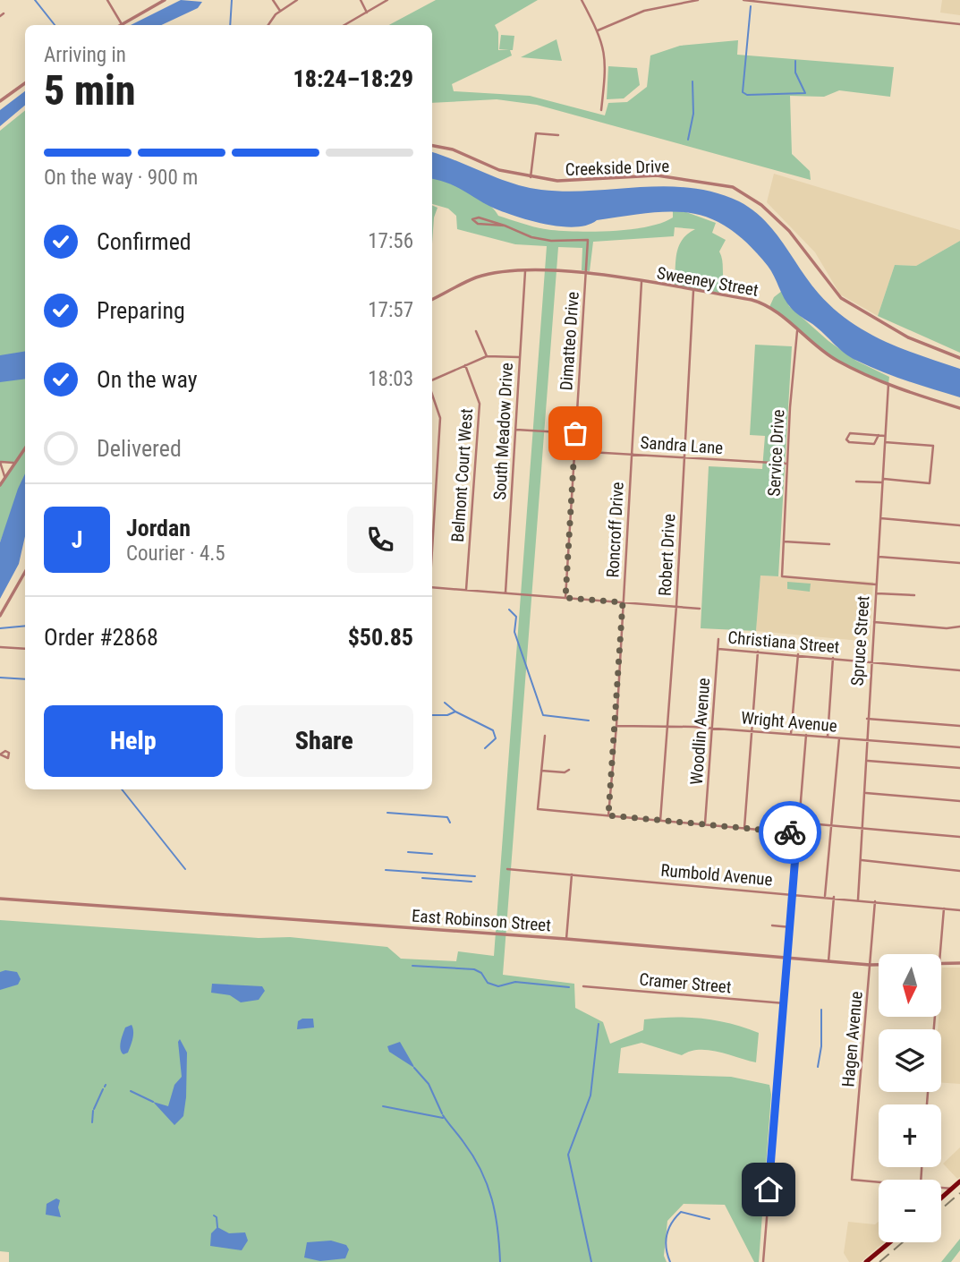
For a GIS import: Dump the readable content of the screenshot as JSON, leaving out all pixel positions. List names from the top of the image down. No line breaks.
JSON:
{"streets":{"street":["Creekside Drive","Sweeney Street","Dimatteo Drive","South Meadow Drive","Sandra Lane","Service Drive","Belmont Court West","Roncroff Drive","Robert Drive","Spruce Street","Christiana Street","Wright Avenue","Woodlin Avenue","Rumbold Avenue","East Robinson Street","Cramer Street","Hagen Avenue"]},"crossings":[["Sweeney Street","Dimatteo Drive"],["Sweeney Street","South Meadow Drive"],["Sweeney Street","Service Drive"],["Sweeney Street","Roncroff Drive"],["Sweeney Street","Robert Drive"],["Sweeney Street","Spruce Street"],["Dimatteo Drive","Sandra Lane"],["Sandra Lane","Service Drive"],["Sandra Lane","Roncroff Drive"],["Sandra Lane","Robert Drive"],["Service Drive","Spruce Street"],["Roncroff Drive","Wright Avenue"],["Robert Drive","Wright Avenue"],["Spruce Street","Christiana Street"],["Spruce Street","Wright Avenue"],["Spruce Street","Rumbold Avenue"],["Christiana Street","Woodlin Avenue"],["Wright Avenue","Woodlin Avenue"],["Rumbold Avenue","Hagen Avenue"],["East Robinson Street","Hagen Avenue"]],"north":"bottom","page":{"heading":["5 min","Arriving in","18:24–18:29"],"panel":["Jordan","Courier · 4.5","Order #2868","$50.85"],"bar":"On the way · 900 m","list":[["Confirmed","17:56"],["Preparing","17:57"],["On the way","18:03"],"Delivered"],"round":"J","buttons":["Help","Share"],"map_buttons":["+","−"]}}
